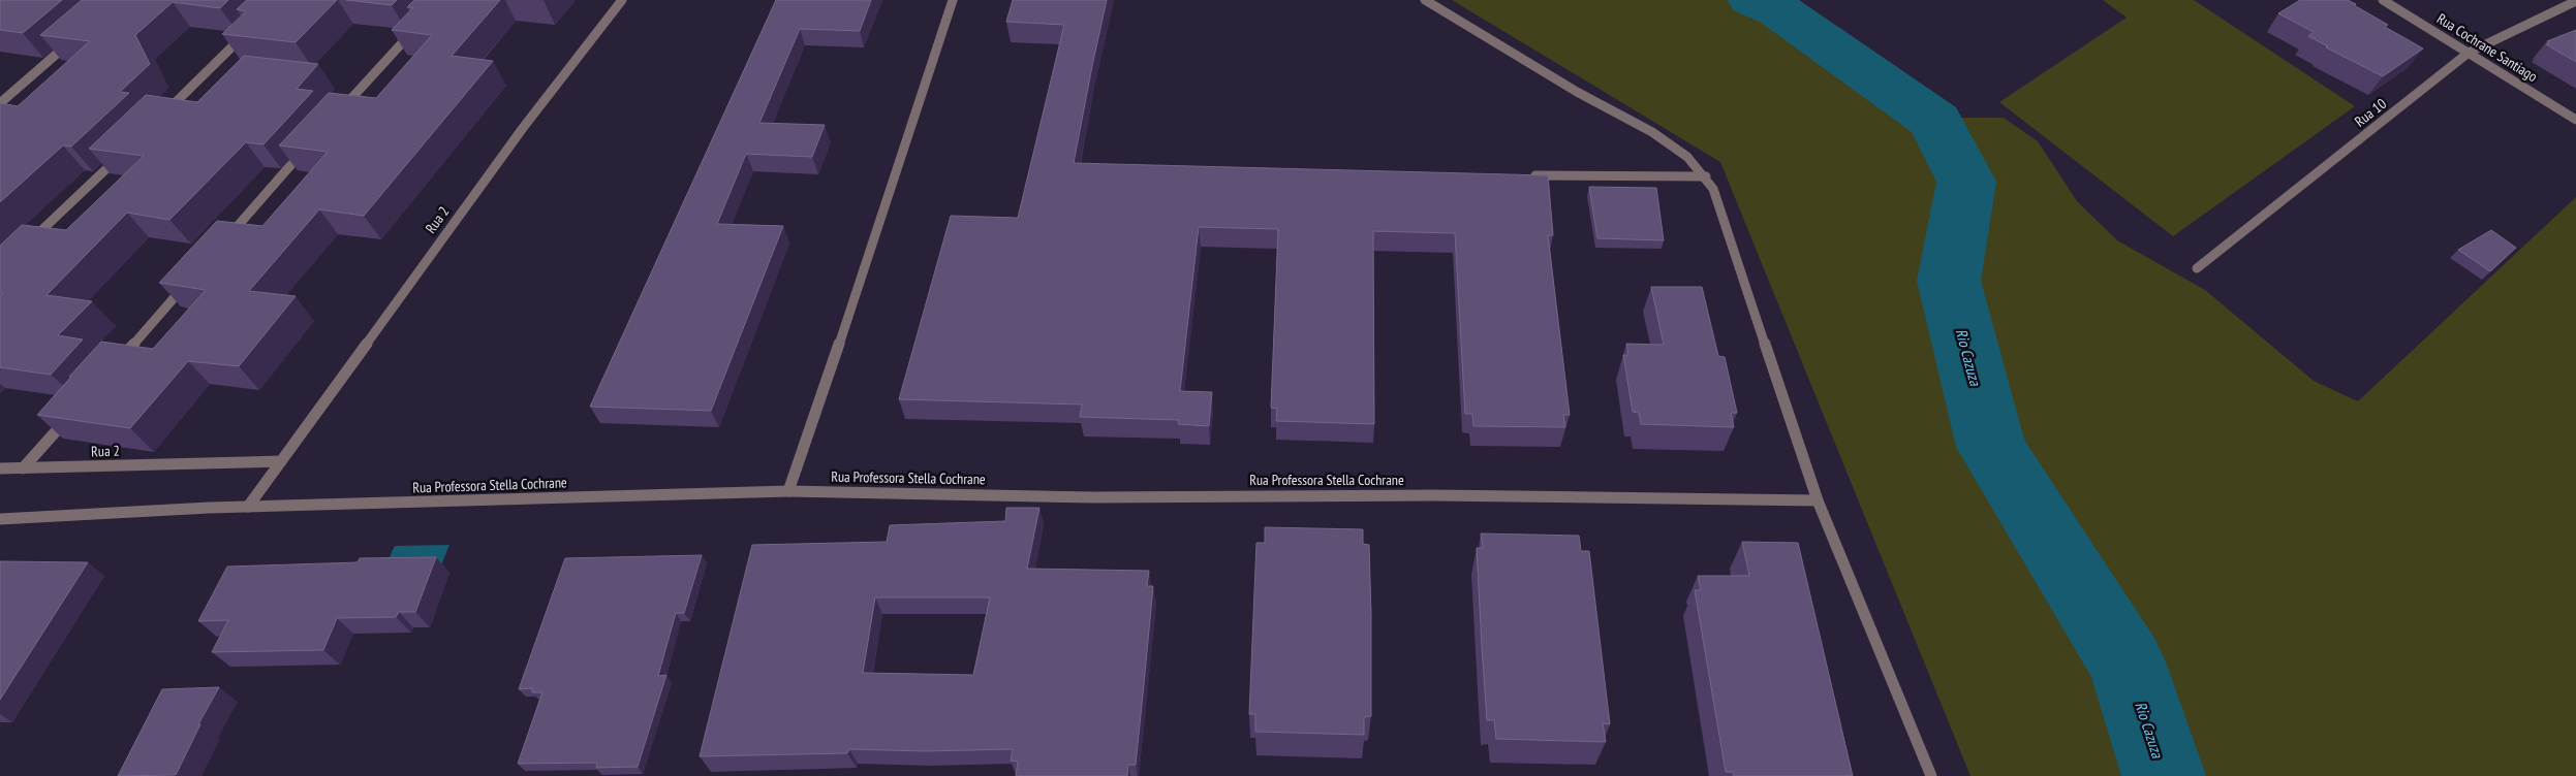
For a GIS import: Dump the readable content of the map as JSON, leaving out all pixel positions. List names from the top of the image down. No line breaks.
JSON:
{"streets":{"street":["Rua Cochrane Santiago","Rua 10","Rua 2","Rua Professora Stella Cochrane"]},"crossings":[["Rua Cochrane Santiago","Rua 10"],["Rua 2","Rua Professora Stella Cochrane"]],"water":["Rio Cazuza"]}
